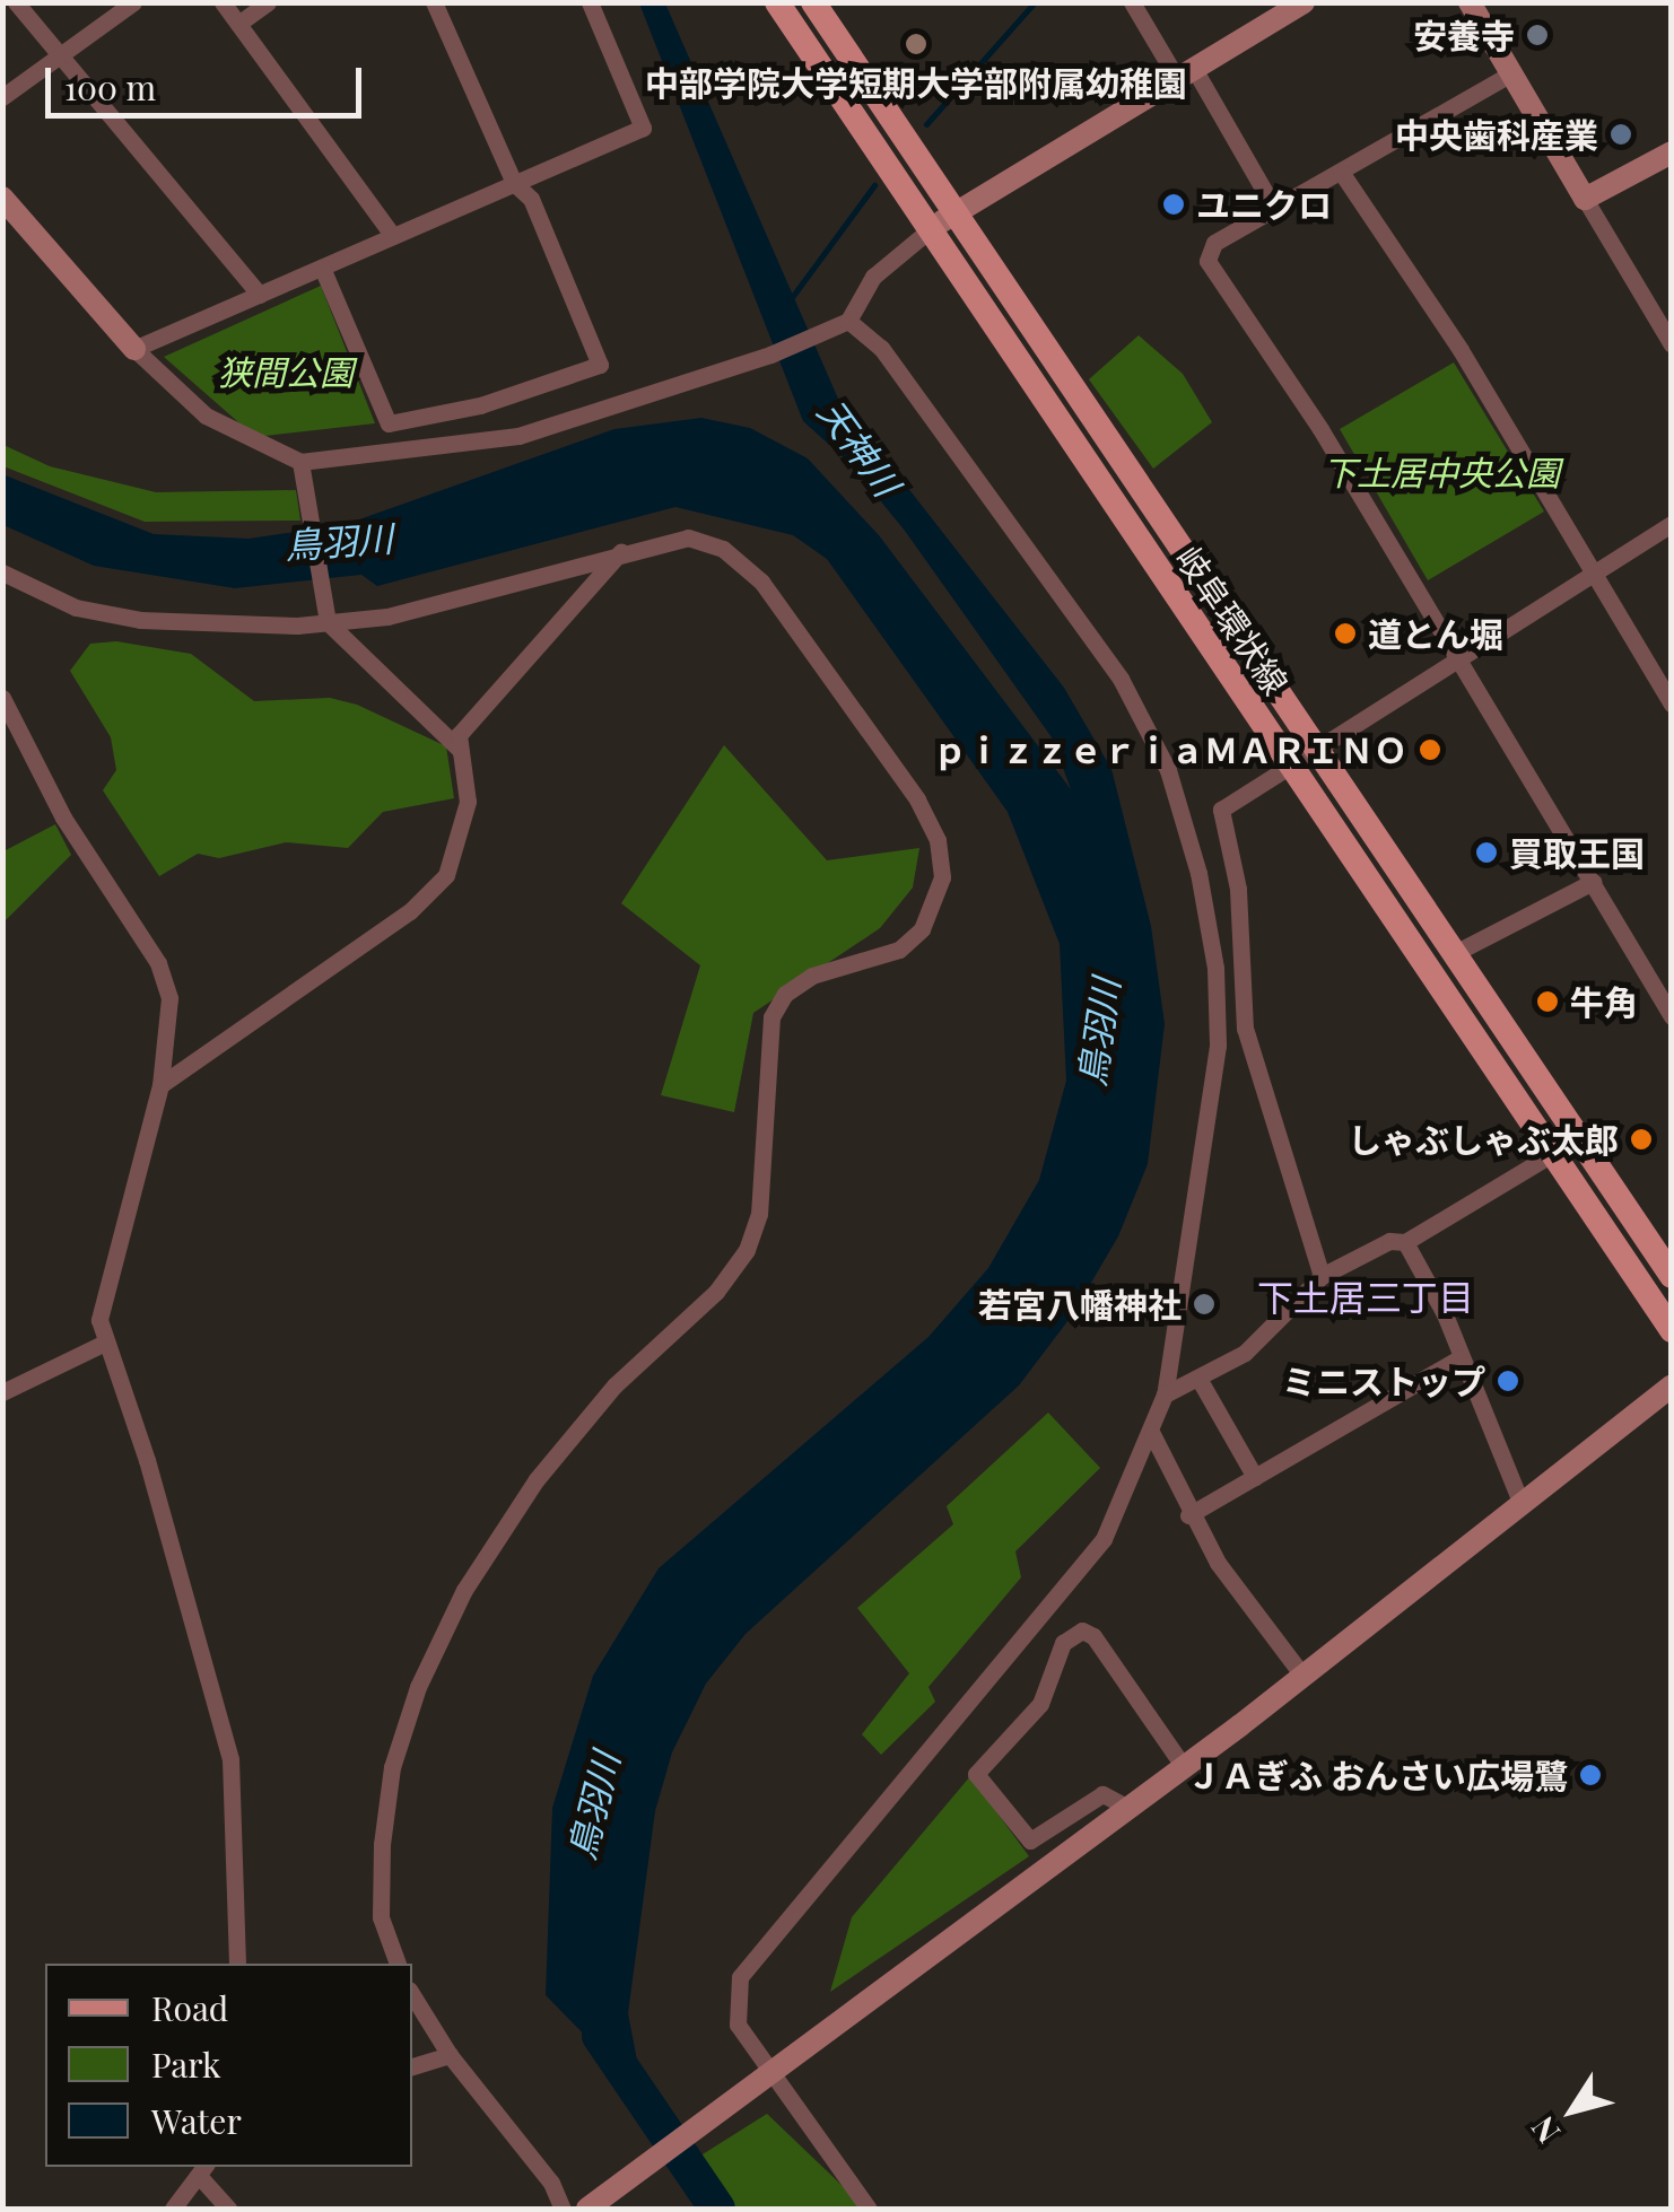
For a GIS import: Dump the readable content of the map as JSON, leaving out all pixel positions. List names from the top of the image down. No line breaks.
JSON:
{"streets":{"main road":["岐阜環状線"]},"districts":["下土居三丁目"],"water":["天神川","鳥羽川"],"parks":["狭間公園","下土居中央公園"],"places":["安養寺","中部学院大学短期大学部附属幼稚園","中央歯科産業","ユニクロ","道とん堀","ｐｉｚｚｅｒｉａＭＡＲＩＮＯ","買取王国","牛角","しゃぶしゃぶ太郎","若宮八幡神社","ミニストップ","ＪＡぎふ おんさい広場鷺"],"legend":["Road","Park","Water"],"scale_bar":"100 m","north":"bottom left"}
